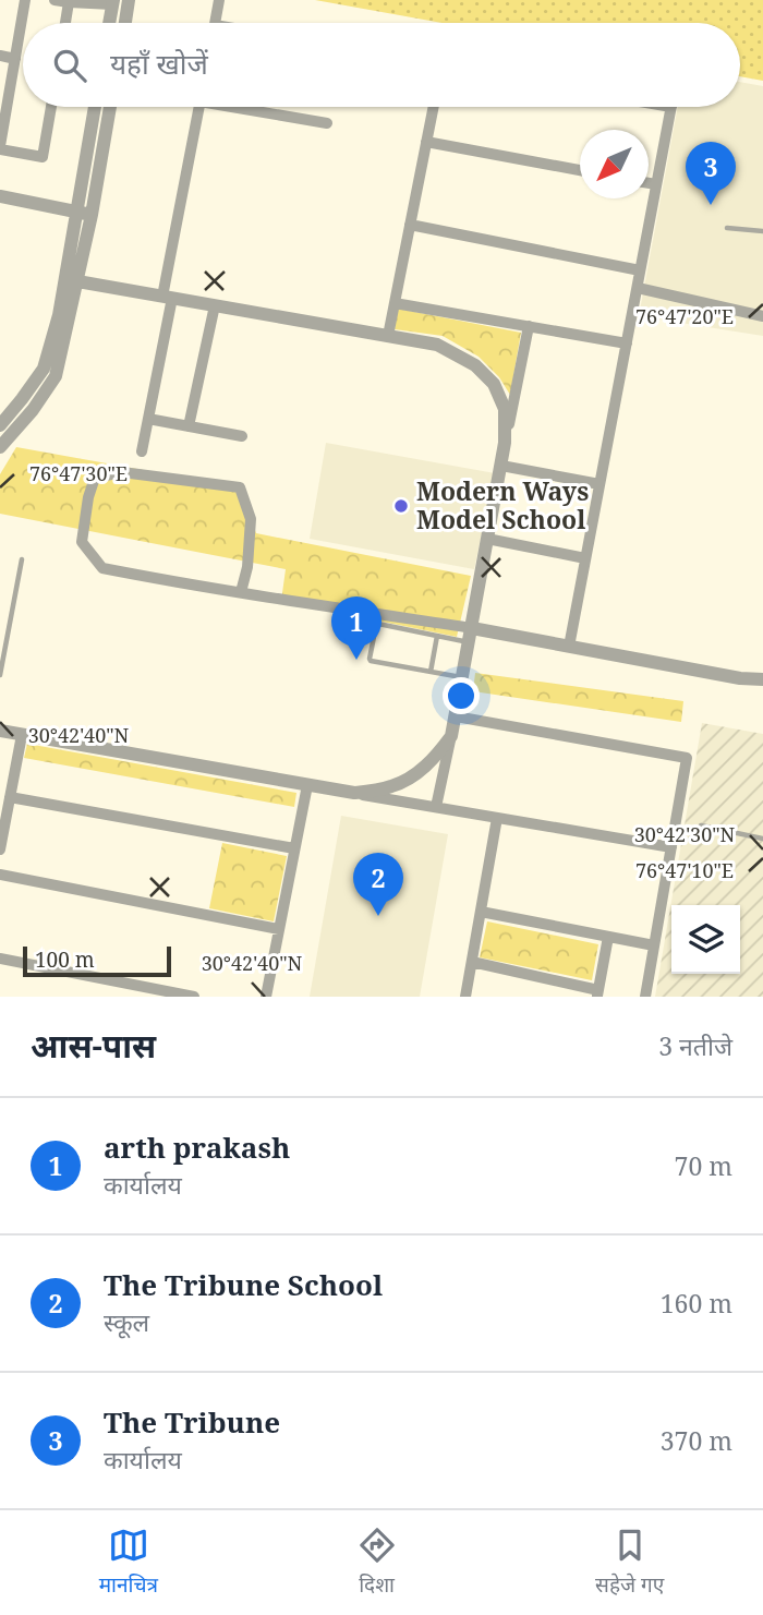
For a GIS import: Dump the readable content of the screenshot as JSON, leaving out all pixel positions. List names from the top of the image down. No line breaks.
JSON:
{"places":["Modern Ways Model School"],"scale_bar":"100 m","north":"bottom left","page":{"search":"यहाँ खोजें","pins":["3","1","2"],"scale":"100 m","heading":["आस-पास","3 नतीजे"],"list":[{"mark":"1","name":"arth prakash","note":"कार्यालय","value":"70 m"},{"mark":"2","name":"The Tribune School","note":"स्कूल","value":"160 m"},{"mark":"3","name":"The Tribune","note":"कार्यालय","value":"370 m"}],"nav":["मानचित्र","दिशा","सहेजे गए"]},"coordinates":["76°47'20\"E","76°47'30\"E","30°42'40\"N","30°42'30\"N","76°47'10\"E"]}
